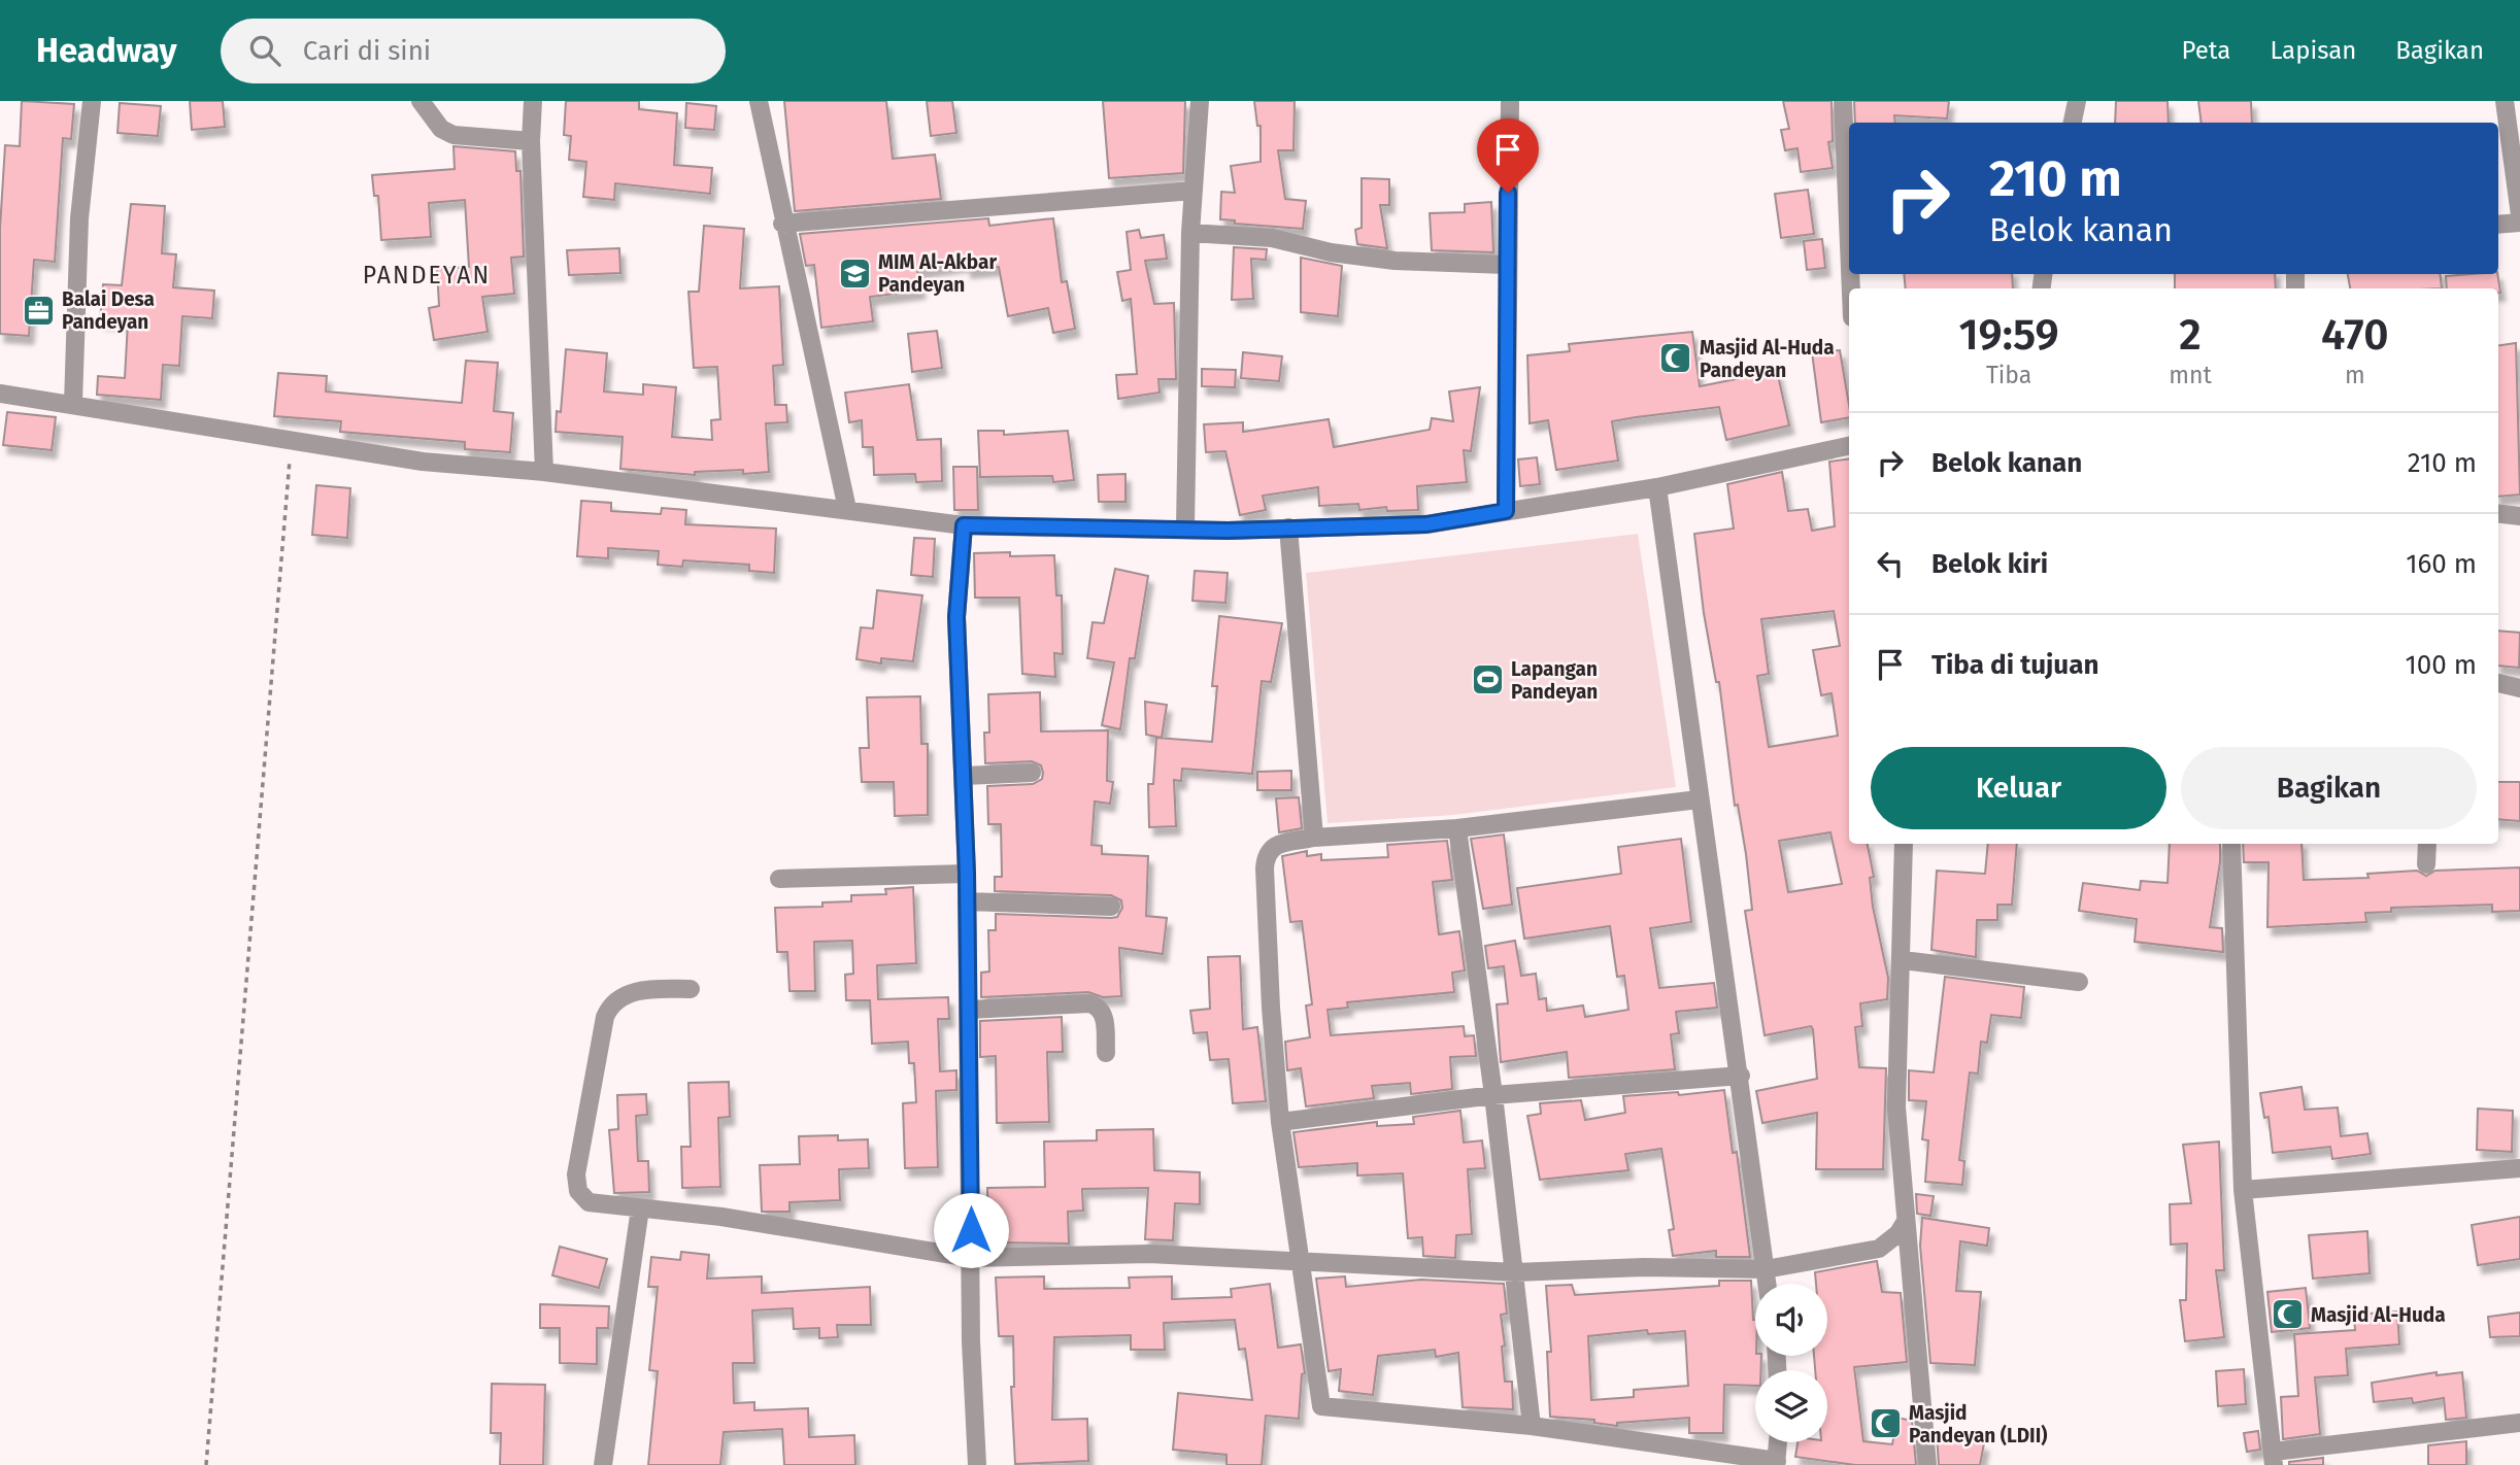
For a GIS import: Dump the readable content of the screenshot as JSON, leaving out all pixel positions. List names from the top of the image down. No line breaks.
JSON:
{"districts":["PANDEYAN"],"places":{"school or university":["MIM Al-Akbar Pandeyan"],"office":["Balai Desa Pandeyan"],"mosque":["Masjid Al-Huda Pandeyan","Masjid Al-Huda","Masjid Pandeyan (LDII)"],"sports":["Lapangan Pandeyan"]},"page":{"header":"Headway","search":"Cari di sini","nav":["Peta","Lapisan","Bagikan"],"turn":["210 m","Belok kanan"],"eta":["19:59","Tiba","2","mnt","470","m"],"list":[{"name":"Belok kanan","value":"210 m"},{"name":"Belok kiri","value":"160 m"},{"name":"Tiba di tujuan","value":"100 m"}],"buttons":["Keluar","Bagikan"]}}
